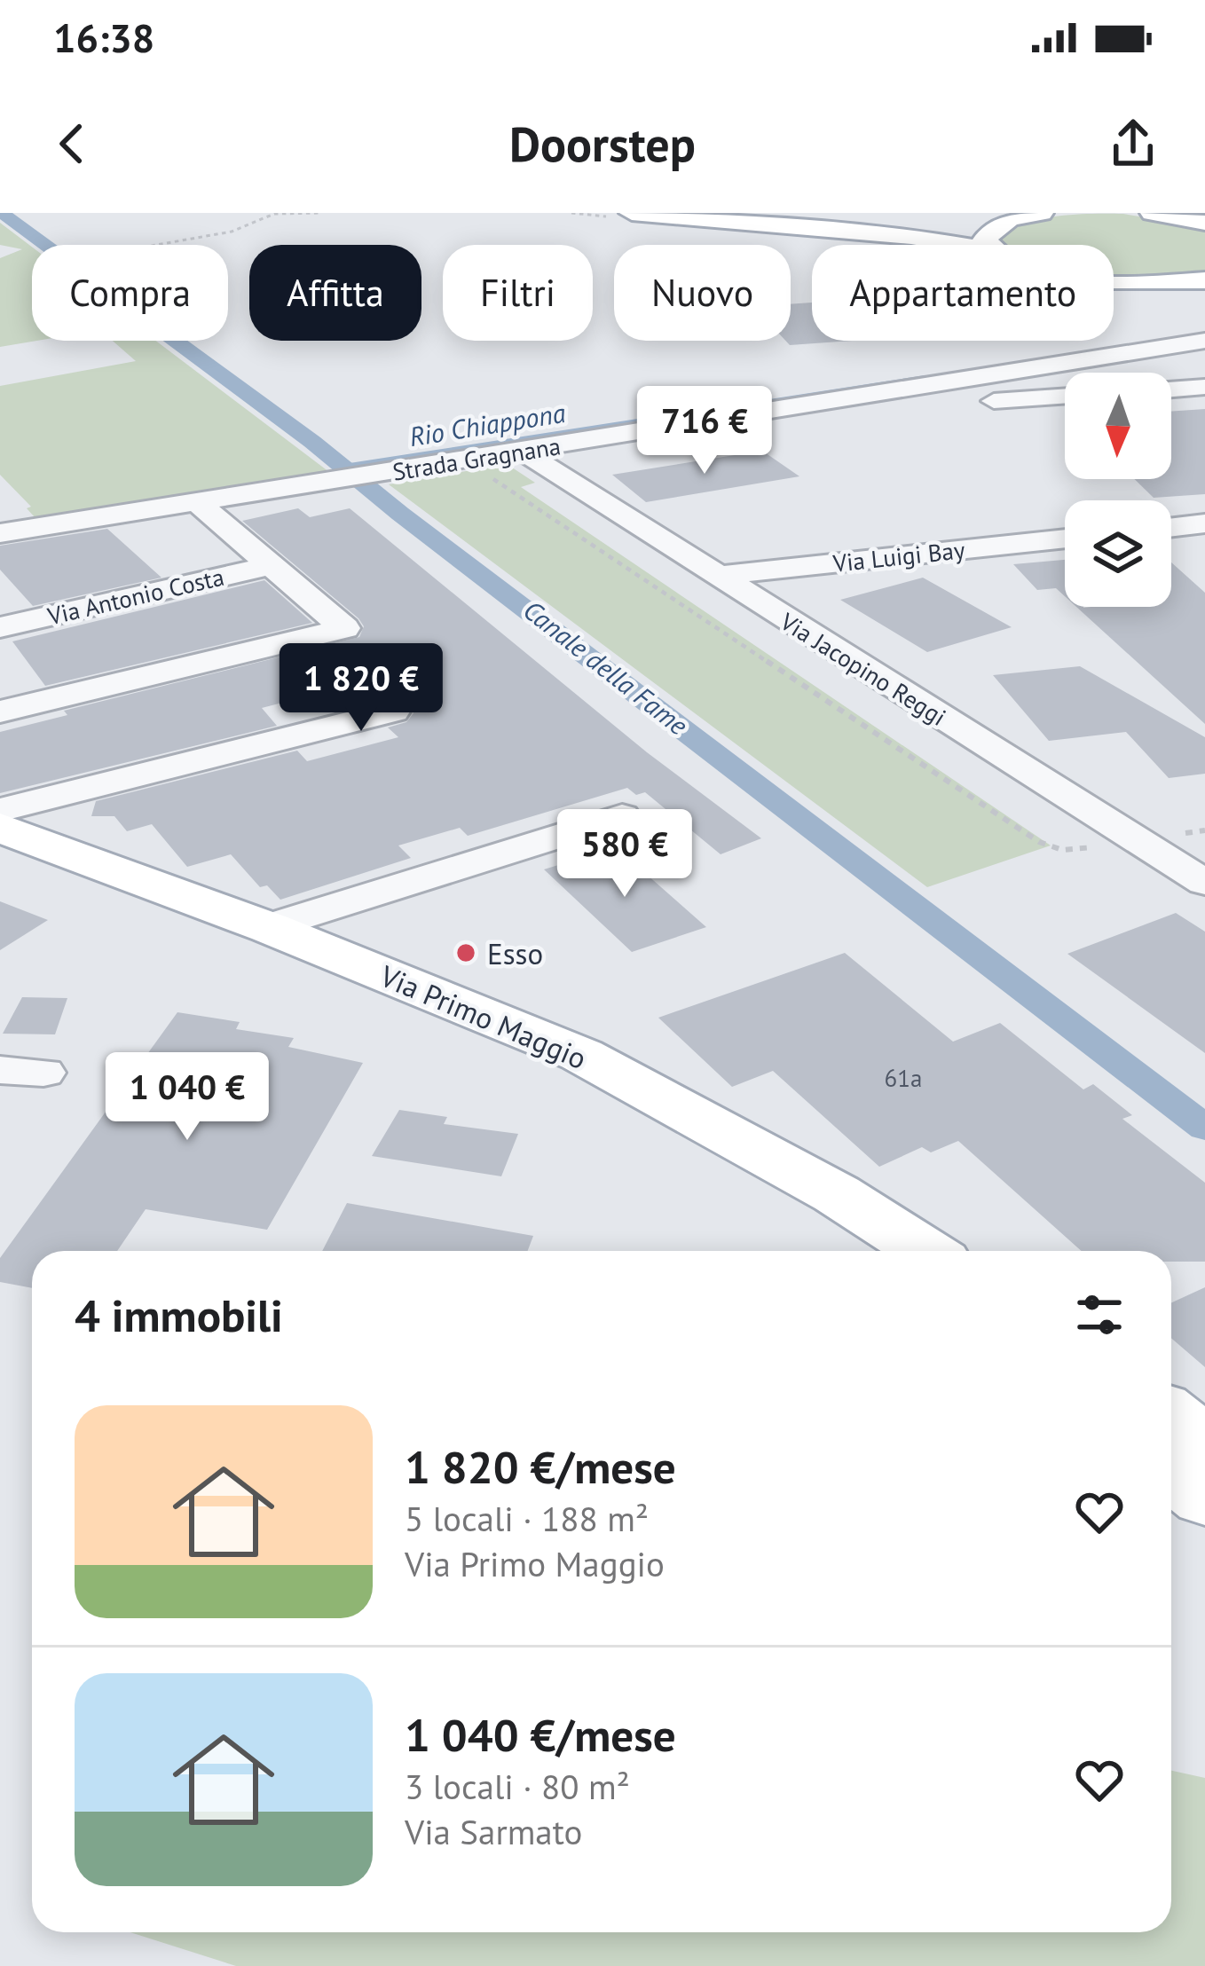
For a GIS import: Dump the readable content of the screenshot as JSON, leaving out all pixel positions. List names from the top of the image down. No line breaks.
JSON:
{"streets":{"main road":["Via Primo Maggio"],"street":["Strada Gragnana","Via Luigi Bay","Via Antonio Costa","Via Jacopino Reggi"]},"crossings":[["Strada Gragnana","Via Jacopino Reggi"],["Via Luigi Bay","Via Jacopino Reggi"]],"water":["Rio Chiappona","Canale della Fame"],"places":["Esso"],"house_numbers":["61a"],"north":"bottom","page":{"status":"16:38","header":"Doorstep","chip":["Compra","Affitta","Filtri","Nuovo","Appartamento"],"price":["716 €","1 820 €","580 €","1 040 €"],"heading":"4 immobili","list":[{"name":"1 820 €/mese","note":"5 locali · 188 m² · Via Primo Maggio"},{"name":"1 040 €/mese","note":"3 locali · 80 m² · Via Sarmato"}]}}
